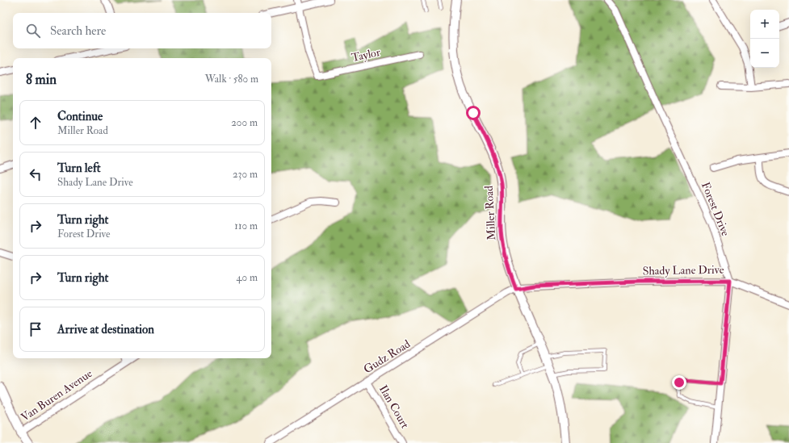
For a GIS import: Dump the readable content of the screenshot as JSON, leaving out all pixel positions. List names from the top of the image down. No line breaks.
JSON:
{"streets":{"street":["Taylor","Forest Drive","Miller Road","Shady Lane Drive","Gudz Road","Van Buren Avenue","Ilan Court"]},"crossings":[["Forest Drive","Shady Lane Drive"],["Miller Road","Shady Lane Drive"],["Miller Road","Gudz Road"],["Shady Lane Drive","Gudz Road"],["Gudz Road","Ilan Court"]],"page":{"map_buttons":["+","−"],"search":"Search here","heading":["8 min","Walk · 580 m"],"list":[["Continue","Miller Road","200 m"],["Turn left","Shady Lane Drive","230 m"],["Turn right","Forest Drive","110 m"],["Turn right","40 m"],"Arrive at destination"]}}
